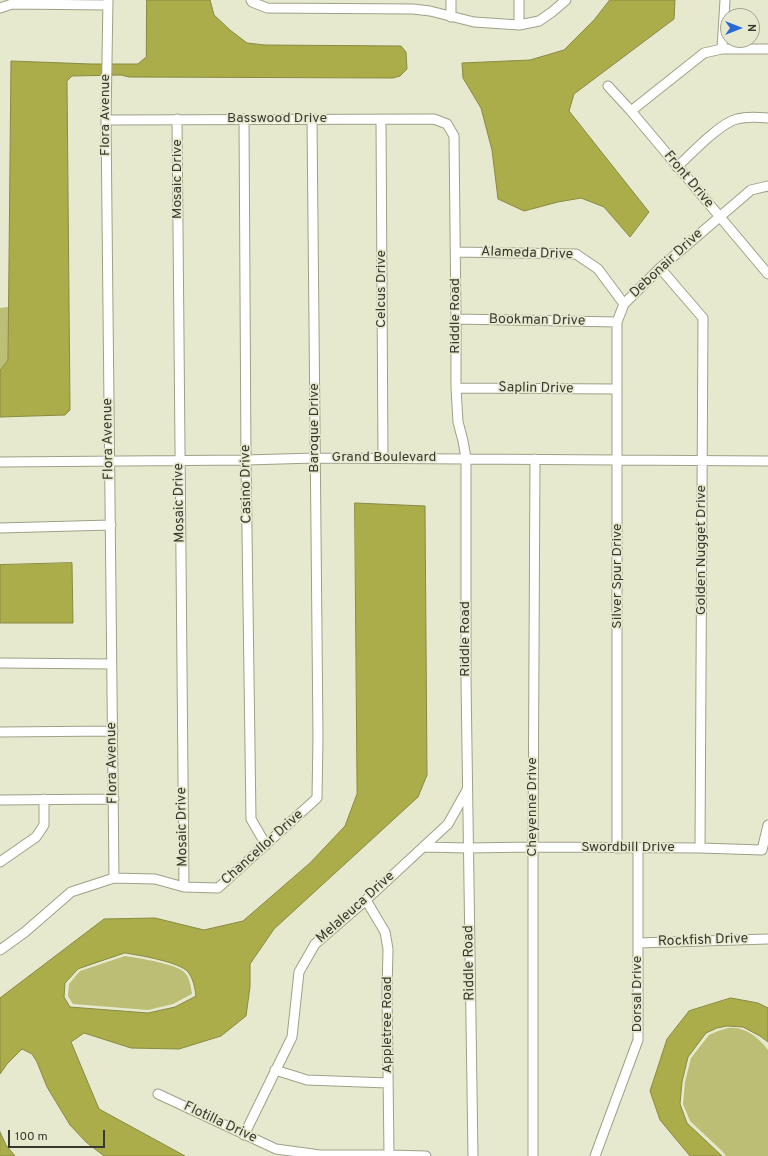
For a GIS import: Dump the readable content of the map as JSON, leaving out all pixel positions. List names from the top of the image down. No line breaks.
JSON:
{"streets":{"street":["Flora Avenue","Basswood Drive","Mosaic Drive","Front Drive","Alameda Drive","Debonair Drive","Celcus Drive","Riddle Road","Bookman Drive","Saplin Drive","Baroque Drive","Grand Boulevard","Casino Drive","Golden Nugget Drive","Silver Spur Drive","Cheyenne Drive","Chancellor Drive","Swordbill Drive","Melaleuca Drive","Rockfish Drive","Dorsal Drive","Appletree Road","Flotilla Drive"]},"crossings":[["Flora Avenue","Basswood Drive"],["Flora Avenue","Grand Boulevard"],["Flora Avenue","Chancellor Drive"],["Basswood Drive","Mosaic Drive"],["Basswood Drive","Celcus Drive"],["Basswood Drive","Riddle Road"],["Basswood Drive","Baroque Drive"],["Basswood Drive","Casino Drive"],["Mosaic Drive","Grand Boulevard"],["Mosaic Drive","Chancellor Drive"],["Front Drive","Debonair Drive"],["Alameda Drive","Debonair Drive"],["Alameda Drive","Riddle Road"],["Alameda Drive","Silver Spur Drive"],["Debonair Drive","Golden Nugget Drive"],["Debonair Drive","Silver Spur Drive"],["Celcus Drive","Grand Boulevard"],["Riddle Road","Bookman Drive"],["Riddle Road","Saplin Drive"],["Riddle Road","Grand Boulevard"],["Riddle Road","Swordbill Drive"],["Riddle Road","Melaleuca Drive"],["Bookman Drive","Silver Spur Drive"],["Saplin Drive","Silver Spur Drive"],["Baroque Drive","Grand Boulevard"],["Baroque Drive","Chancellor Drive"],["Grand Boulevard","Casino Drive"],["Grand Boulevard","Golden Nugget Drive"],["Grand Boulevard","Silver Spur Drive"],["Grand Boulevard","Cheyenne Drive"],["Casino Drive","Chancellor Drive"],["Golden Nugget Drive","Swordbill Drive"],["Silver Spur Drive","Swordbill Drive"],["Cheyenne Drive","Swordbill Drive"],["Swordbill Drive","Melaleuca Drive"],["Swordbill Drive","Dorsal Drive"],["Melaleuca Drive","Appletree Road"],["Melaleuca Drive","Flotilla Drive"],["Rockfish Drive","Dorsal Drive"],["Appletree Road","Flotilla Drive"]],"scale_bar":"100 m","north":"right"}
